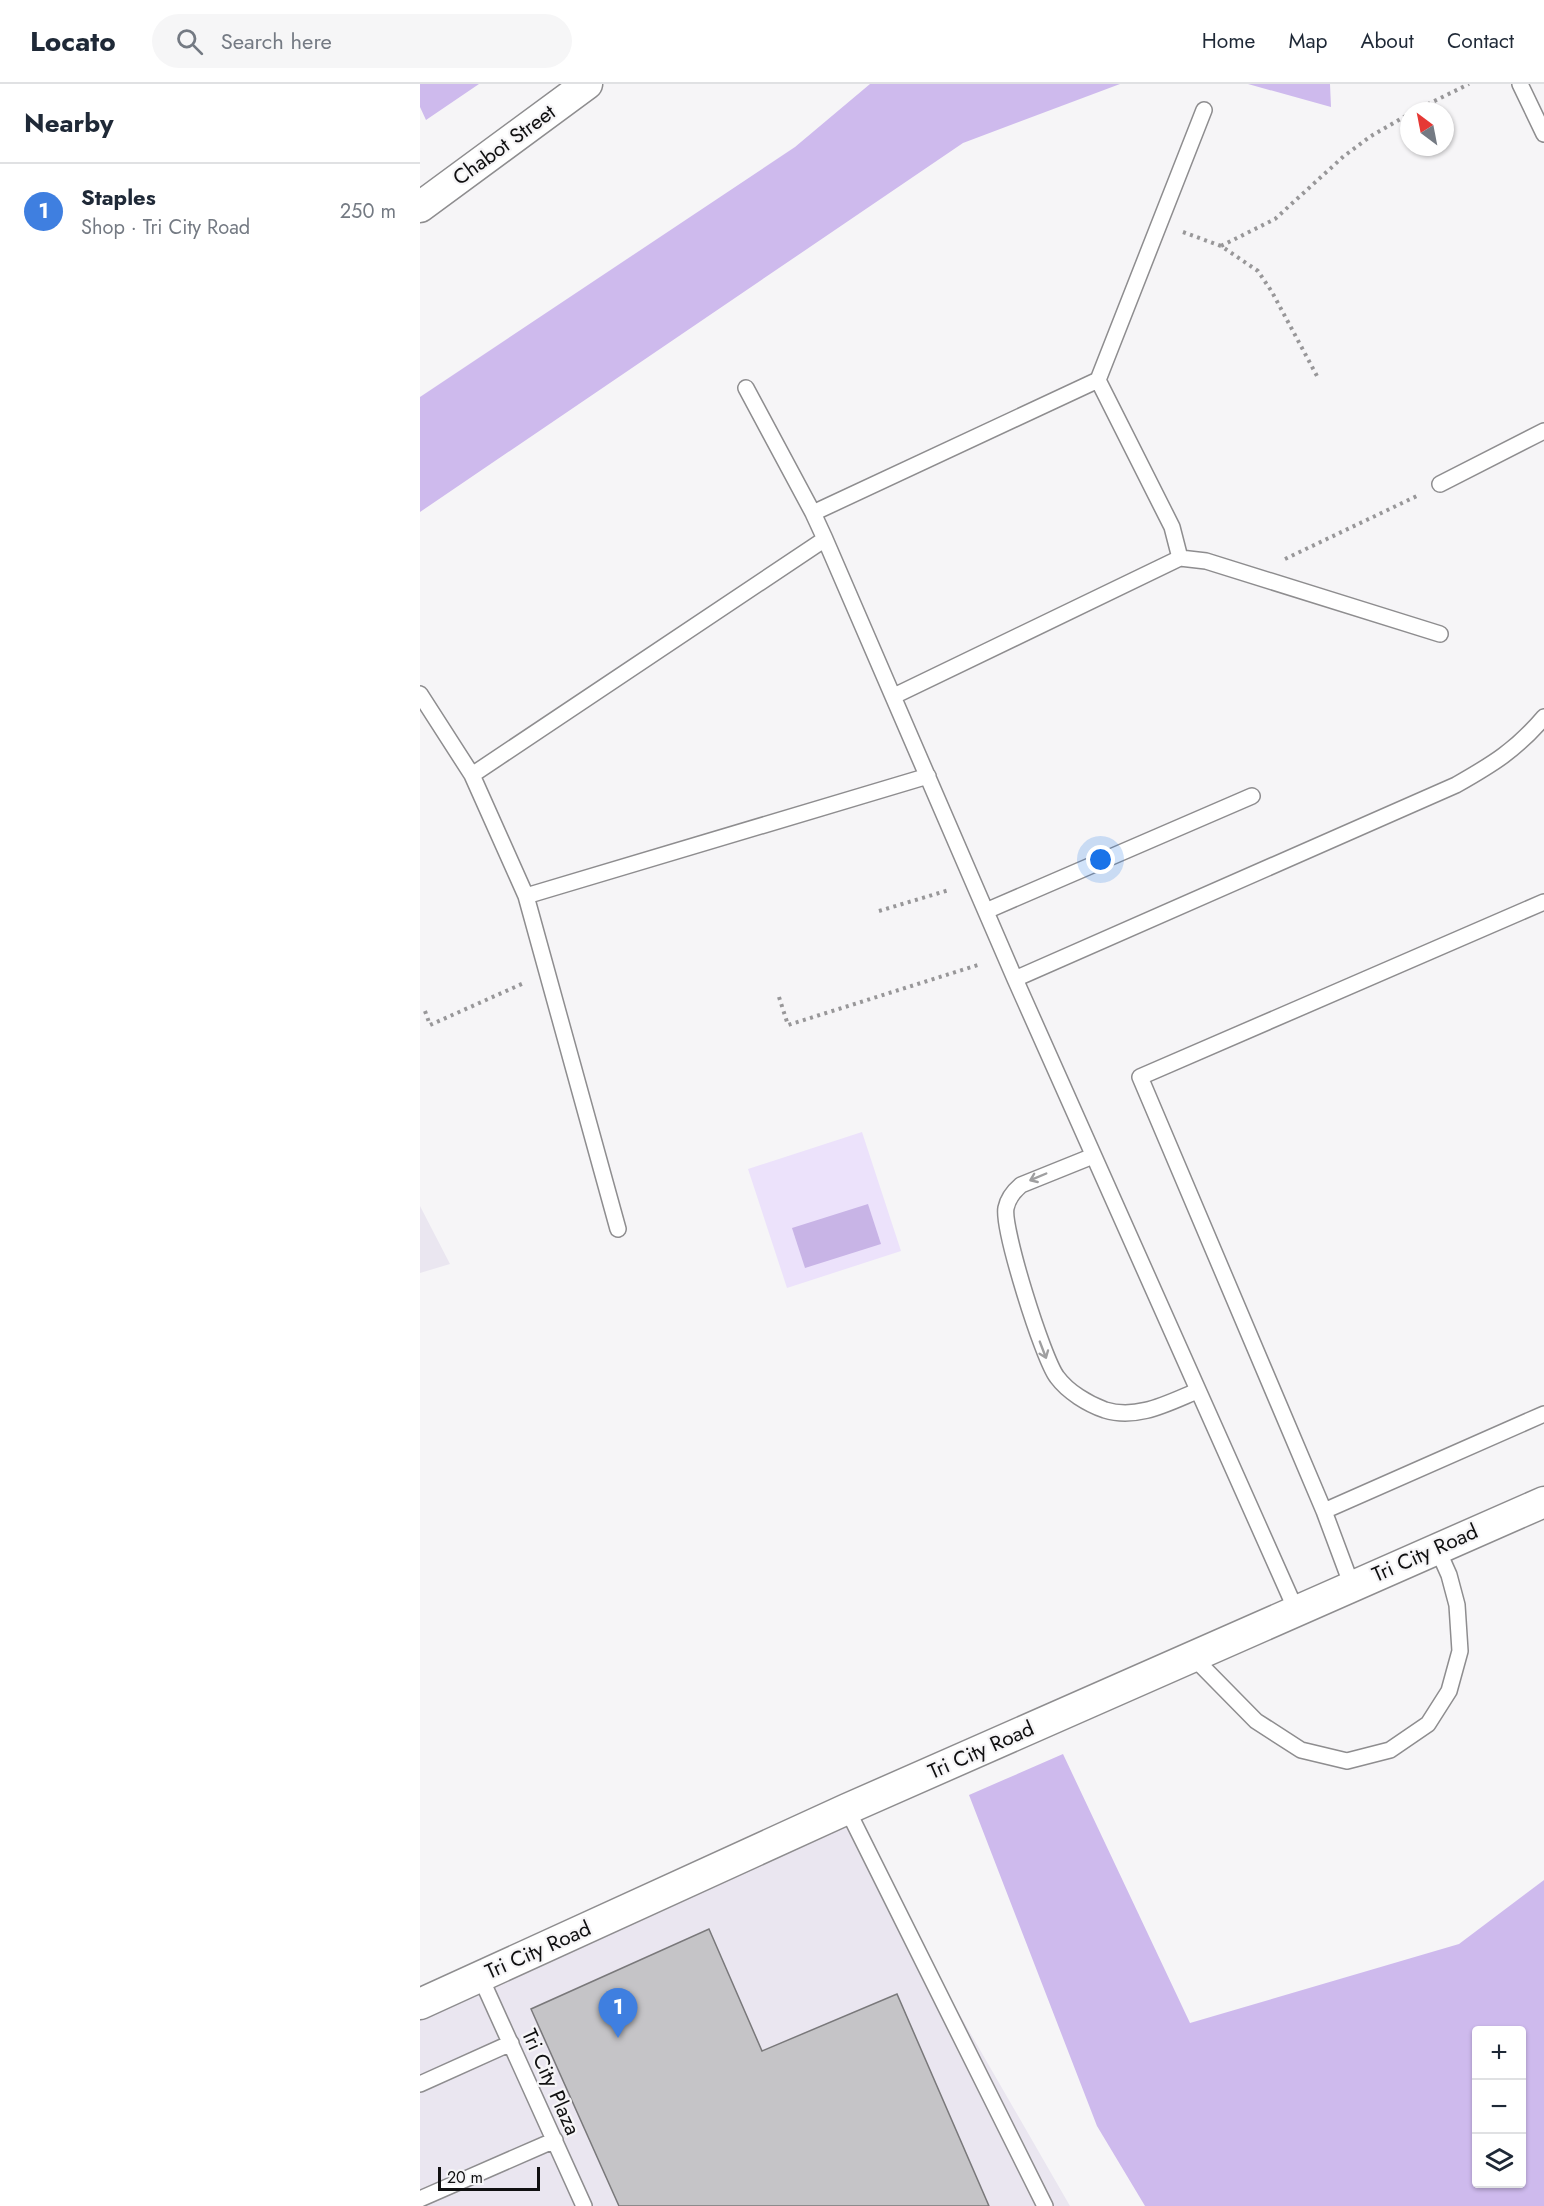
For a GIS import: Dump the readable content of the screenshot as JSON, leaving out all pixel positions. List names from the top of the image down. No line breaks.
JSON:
{"streets":{"street":["Chabot Street","Tri City Road"],"lane":["Tri City Plaza"]},"crossings":[["Tri City Road","Tri City Plaza"]],"scale_bar":"20 m","north":"top left","page":{"header":"Locato","search":"Search here","nav":["Home","Map","About","Contact"],"heading":"Nearby","list":[{"mark":"1","name":"Staples","note":"Shop · Tri City Road","value":"250 m"}],"pins":"1","map_buttons":["+","−"],"scale":"20 m"}}
